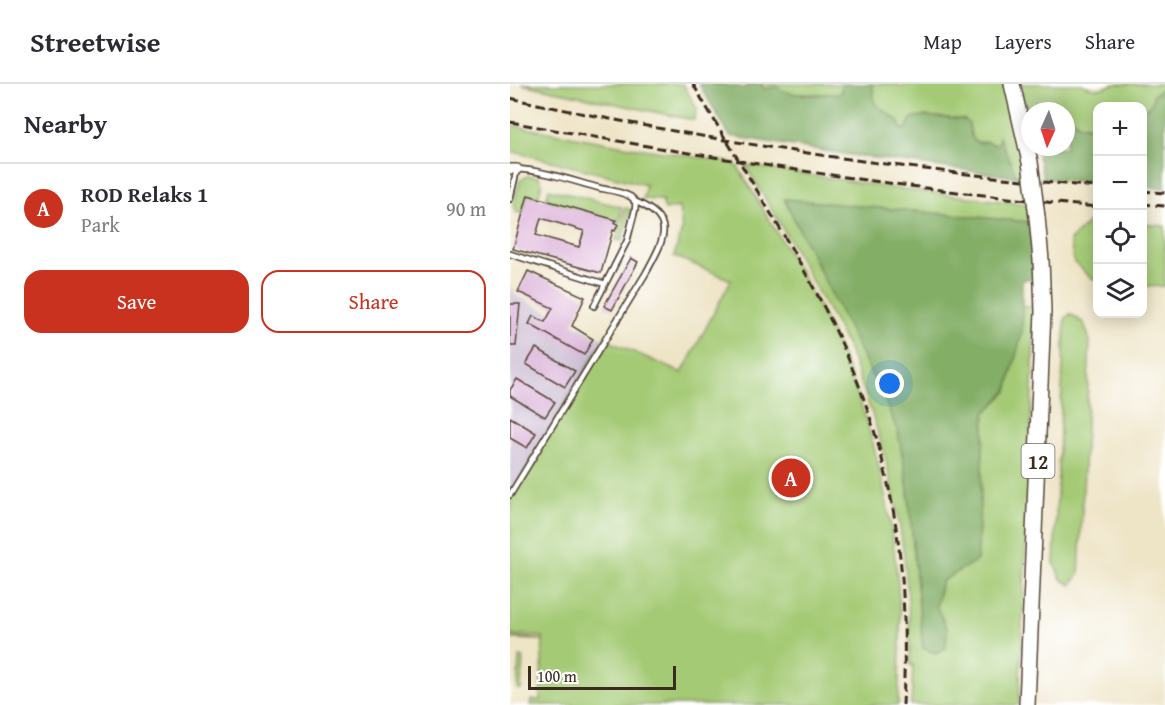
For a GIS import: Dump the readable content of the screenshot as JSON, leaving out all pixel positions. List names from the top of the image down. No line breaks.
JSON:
{"streets":{"main road":["12"]},"scale_bar":"100 m","north":"bottom","page":{"header":"Streetwise","nav":["Map","Layers","Share"],"heading":"Nearby","map_buttons":["+","−"],"list":[{"mark":"A","name":"ROD Relaks 1","note":"Park","value":"90 m"}],"buttons":["Save","Share"],"pins":"A","scale":"100 m"}}
